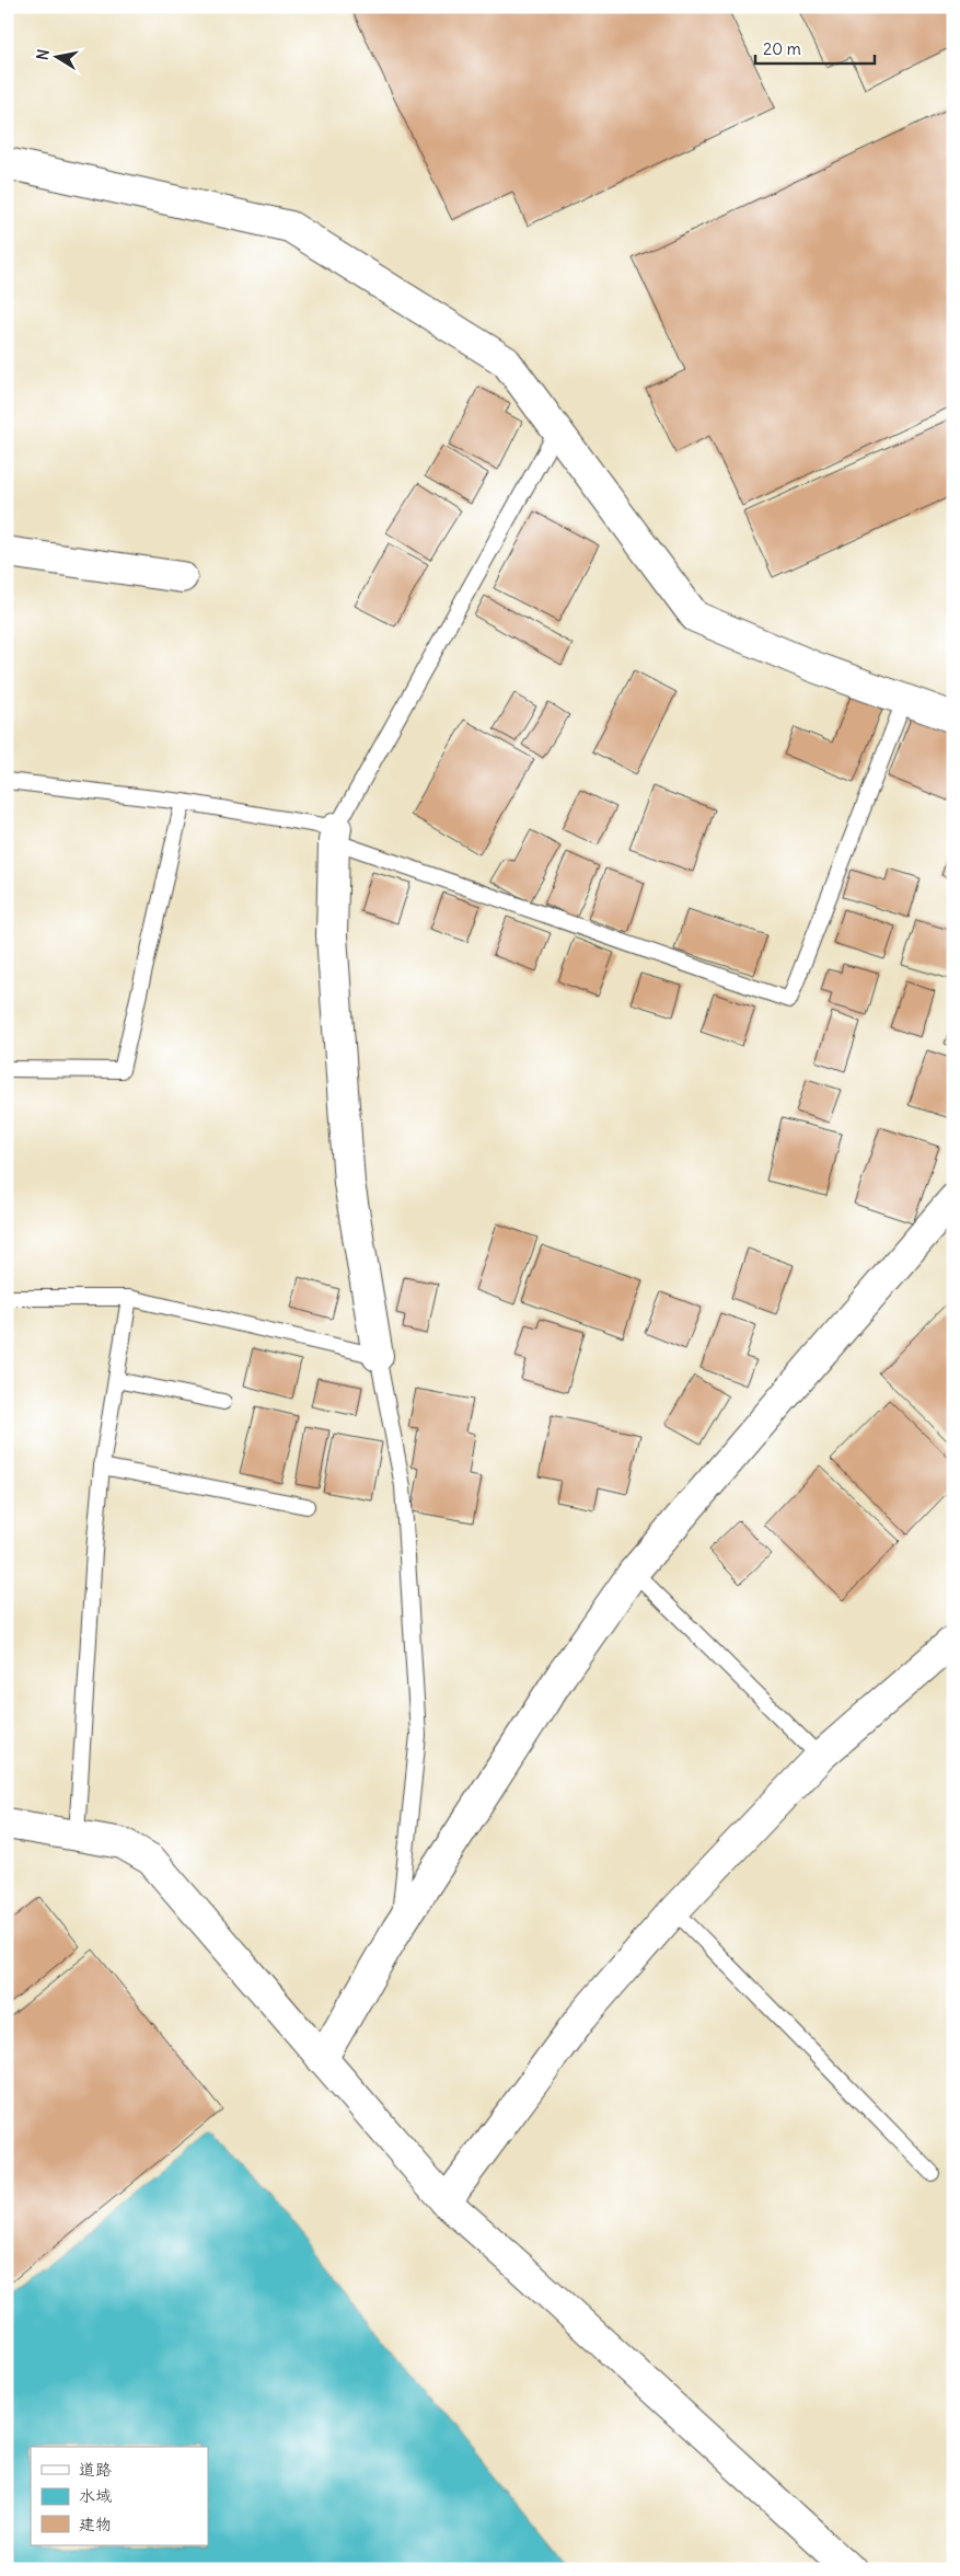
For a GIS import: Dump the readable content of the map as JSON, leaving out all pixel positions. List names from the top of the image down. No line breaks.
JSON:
{"legend":["道路","水域","建物"],"scale_bar":"20 m","north":"left"}
